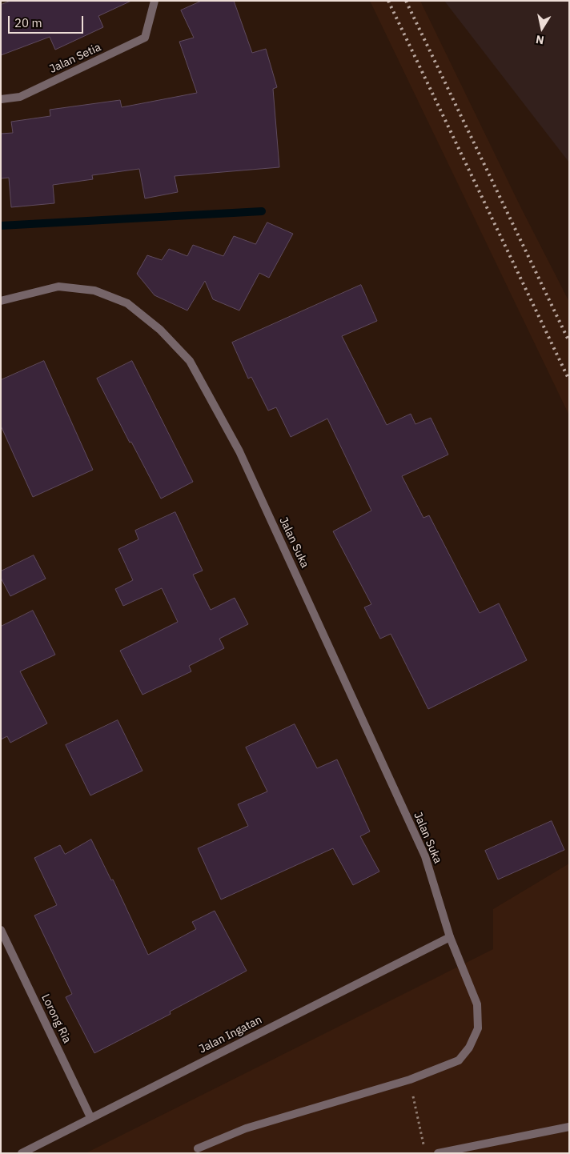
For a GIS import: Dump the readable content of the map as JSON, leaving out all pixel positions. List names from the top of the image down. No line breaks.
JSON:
{"streets":{"street":["Jalan Setia","Jalan Suka","Lorong Ria","Jalan Ingatan"]},"crossings":[["Jalan Suka","Jalan Ingatan"],["Lorong Ria","Jalan Ingatan"]],"scale_bar":"20 m","north":"bottom"}
